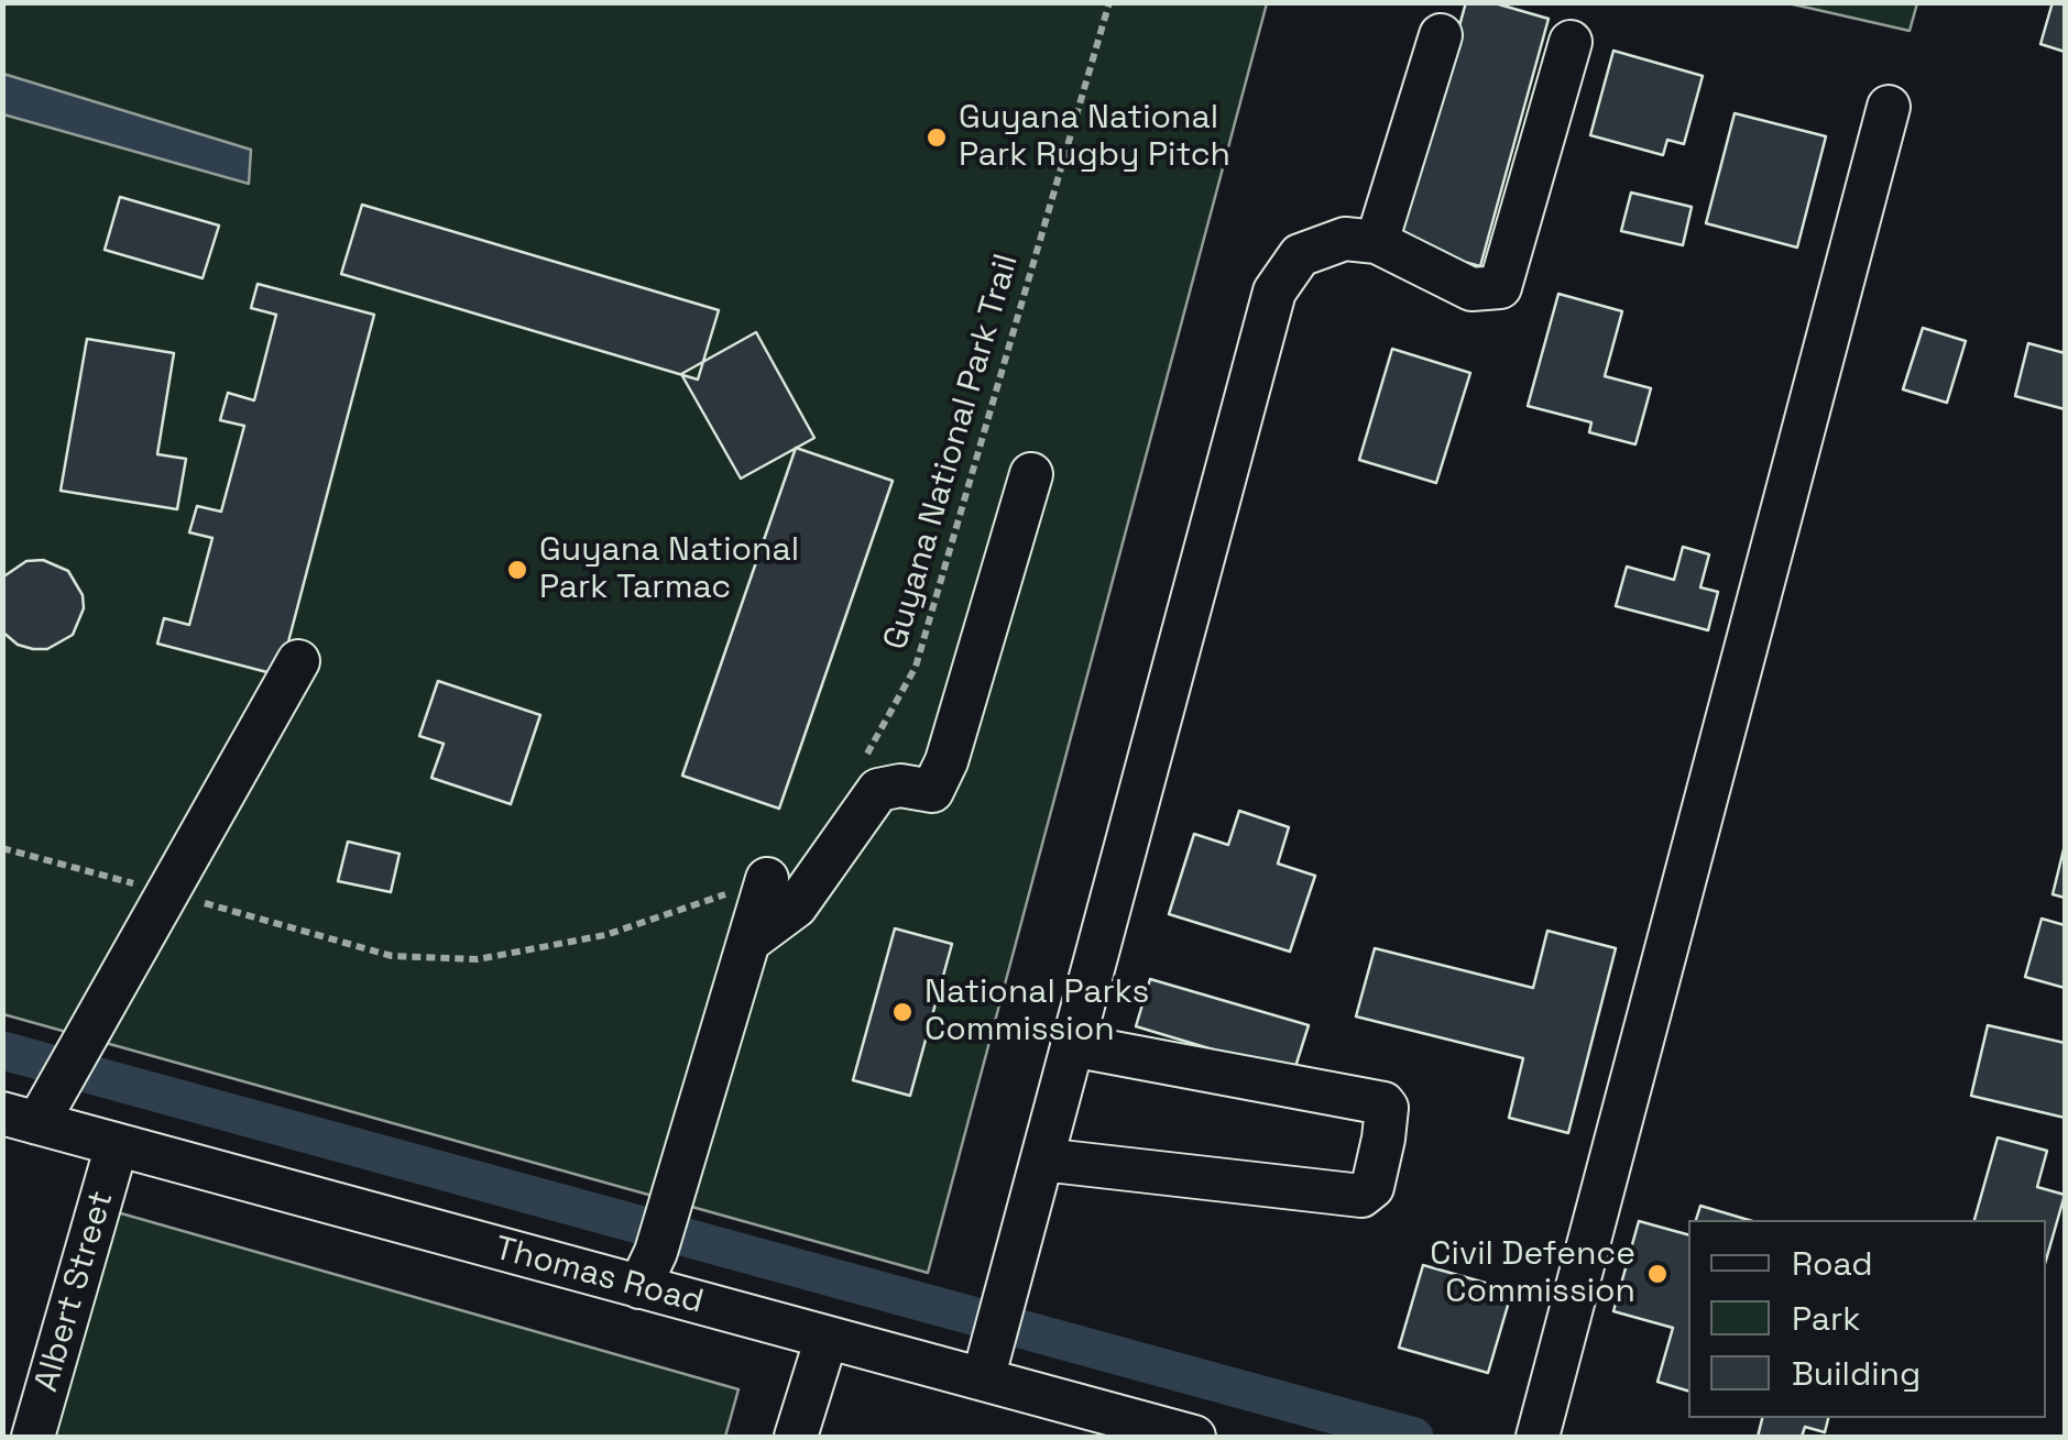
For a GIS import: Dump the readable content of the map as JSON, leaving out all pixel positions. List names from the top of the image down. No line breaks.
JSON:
{"streets":{"street":["Thomas Road","Albert Street"],"path":["Guyana National Park Trail"]},"crossings":[["Thomas Road","Albert Street"]],"places":["Guyana National Park Rugby Pitch","Guyana National Park Tarmac","National Parks Commission","Civil Defence Commission"],"legend":["Road","Park","Building"]}
